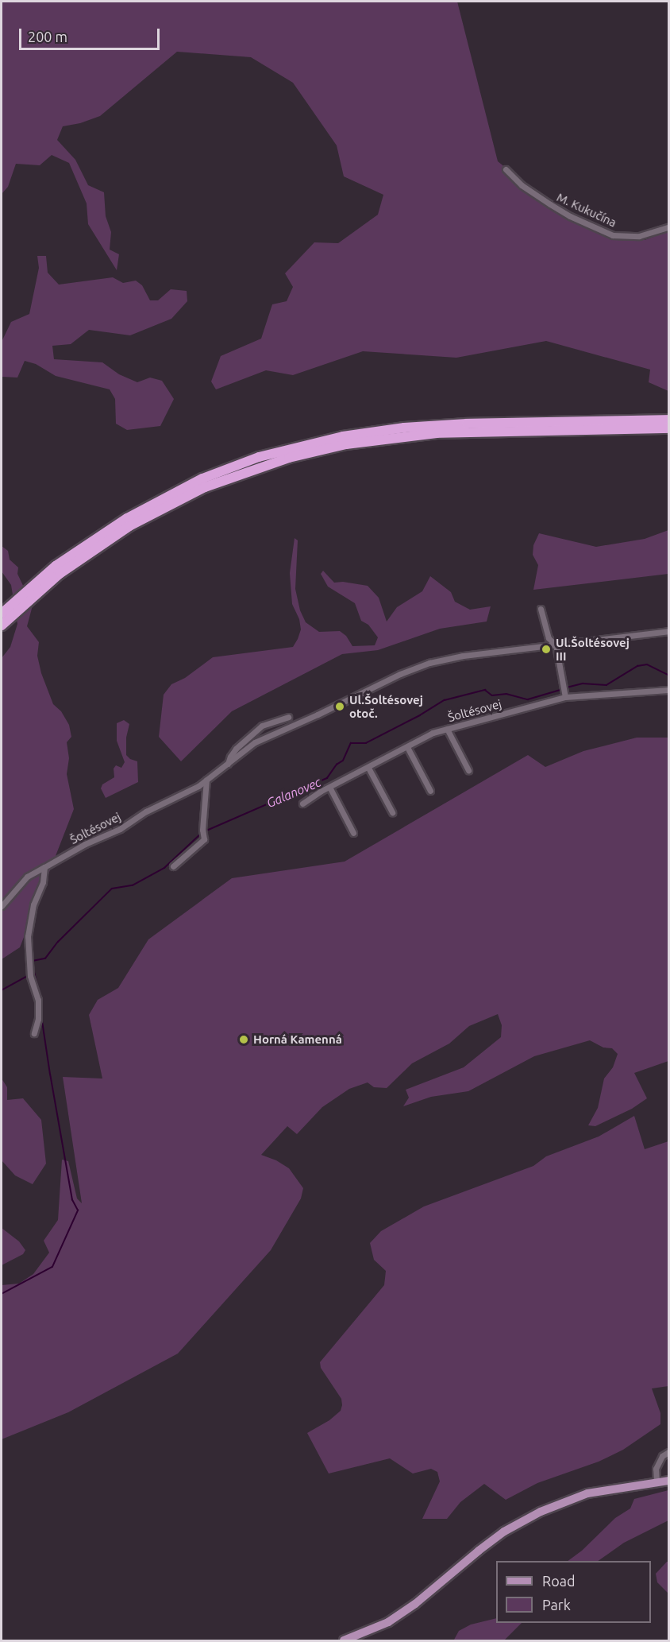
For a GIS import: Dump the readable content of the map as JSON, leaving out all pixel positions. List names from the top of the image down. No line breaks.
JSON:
{"streets":{"street":["M. Kukučína","Šoltésovej"]},"water":["Galanovec"],"places":["Ul.Šoltésovej III","Ul.Šoltésovej otoč.","Horná Kamenná"],"legend":["Road","Park"],"scale_bar":"200 m"}
